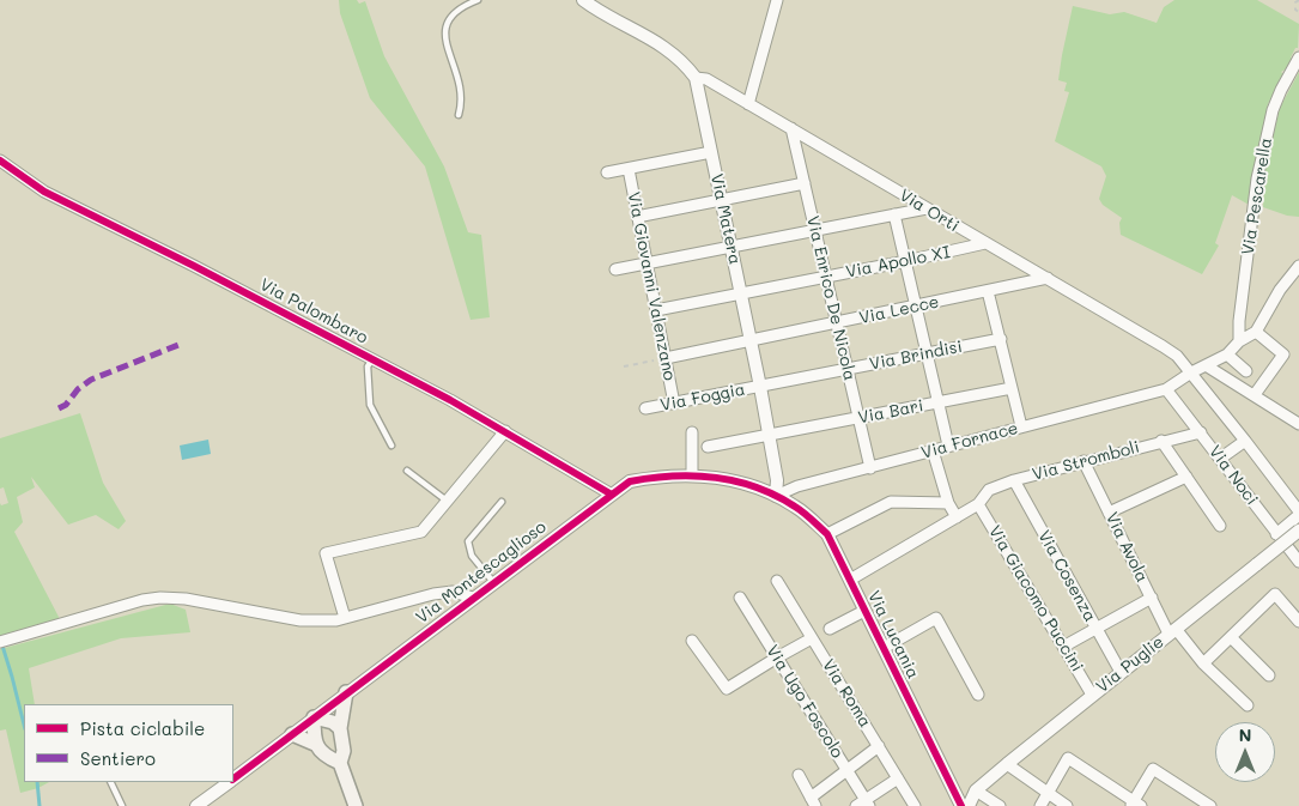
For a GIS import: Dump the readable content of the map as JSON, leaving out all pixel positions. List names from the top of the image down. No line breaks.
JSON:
{"streets":{"street":["Via Pescarella","Via Orti","Via Matera","Via Apollo XI","Via Giovanni Valenzano","Via Enrico De Nicola","Via Lecce","Via Palombaro","Via Brindisi","Via Foggia","Via Bari","Via Fornace","Via Stromboli","Via Noci","Via Avola","Via Montescaglioso","Via Cosenza","Via Giacomo Puccini","Via Lucania","Via Puglie","Via Roma","Via Ugo Foscolo"]},"crossings":[["Via Orti","Via Matera"],["Via Orti","Via Apollo XI"],["Via Orti","Via Enrico De Nicola"],["Via Orti","Via Lecce"],["Via Orti","Via Fornace"],["Via Matera","Via Apollo XI"],["Via Matera","Via Lecce"],["Via Matera","Via Brindisi"],["Via Matera","Via Foggia"],["Via Matera","Via Bari"],["Via Matera","Via Fornace"],["Via Matera","Via Montescaglioso"],["Via Matera","Via Lucania"],["Via Apollo XI","Via Giovanni Valenzano"],["Via Apollo XI","Via Enrico De Nicola"],["Via Giovanni Valenzano","Via Lecce"],["Via Giovanni Valenzano","Via Foggia"],["Via Enrico De Nicola","Via Lecce"],["Via Enrico De Nicola","Via Brindisi"],["Via Enrico De Nicola","Via Bari"],["Via Enrico De Nicola","Via Fornace"],["Via Palombaro","Via Montescaglioso"],["Via Brindisi","Via Foggia"],["Via Fornace","Via Noci"],["Via Fornace","Via Montescaglioso"],["Via Fornace","Via Lucania"],["Via Stromboli","Via Noci"],["Via Stromboli","Via Avola"],["Via Stromboli","Via Cosenza"],["Via Stromboli","Via Giacomo Puccini"],["Via Stromboli","Via Lucania"],["Via Avola","Via Puglie"],["Via Montescaglioso","Via Lucania"],["Via Cosenza","Via Puglie"],["Via Giacomo Puccini","Via Puglie"]],"legend":["Pista ciclabile","Sentiero"],"north":"top"}
